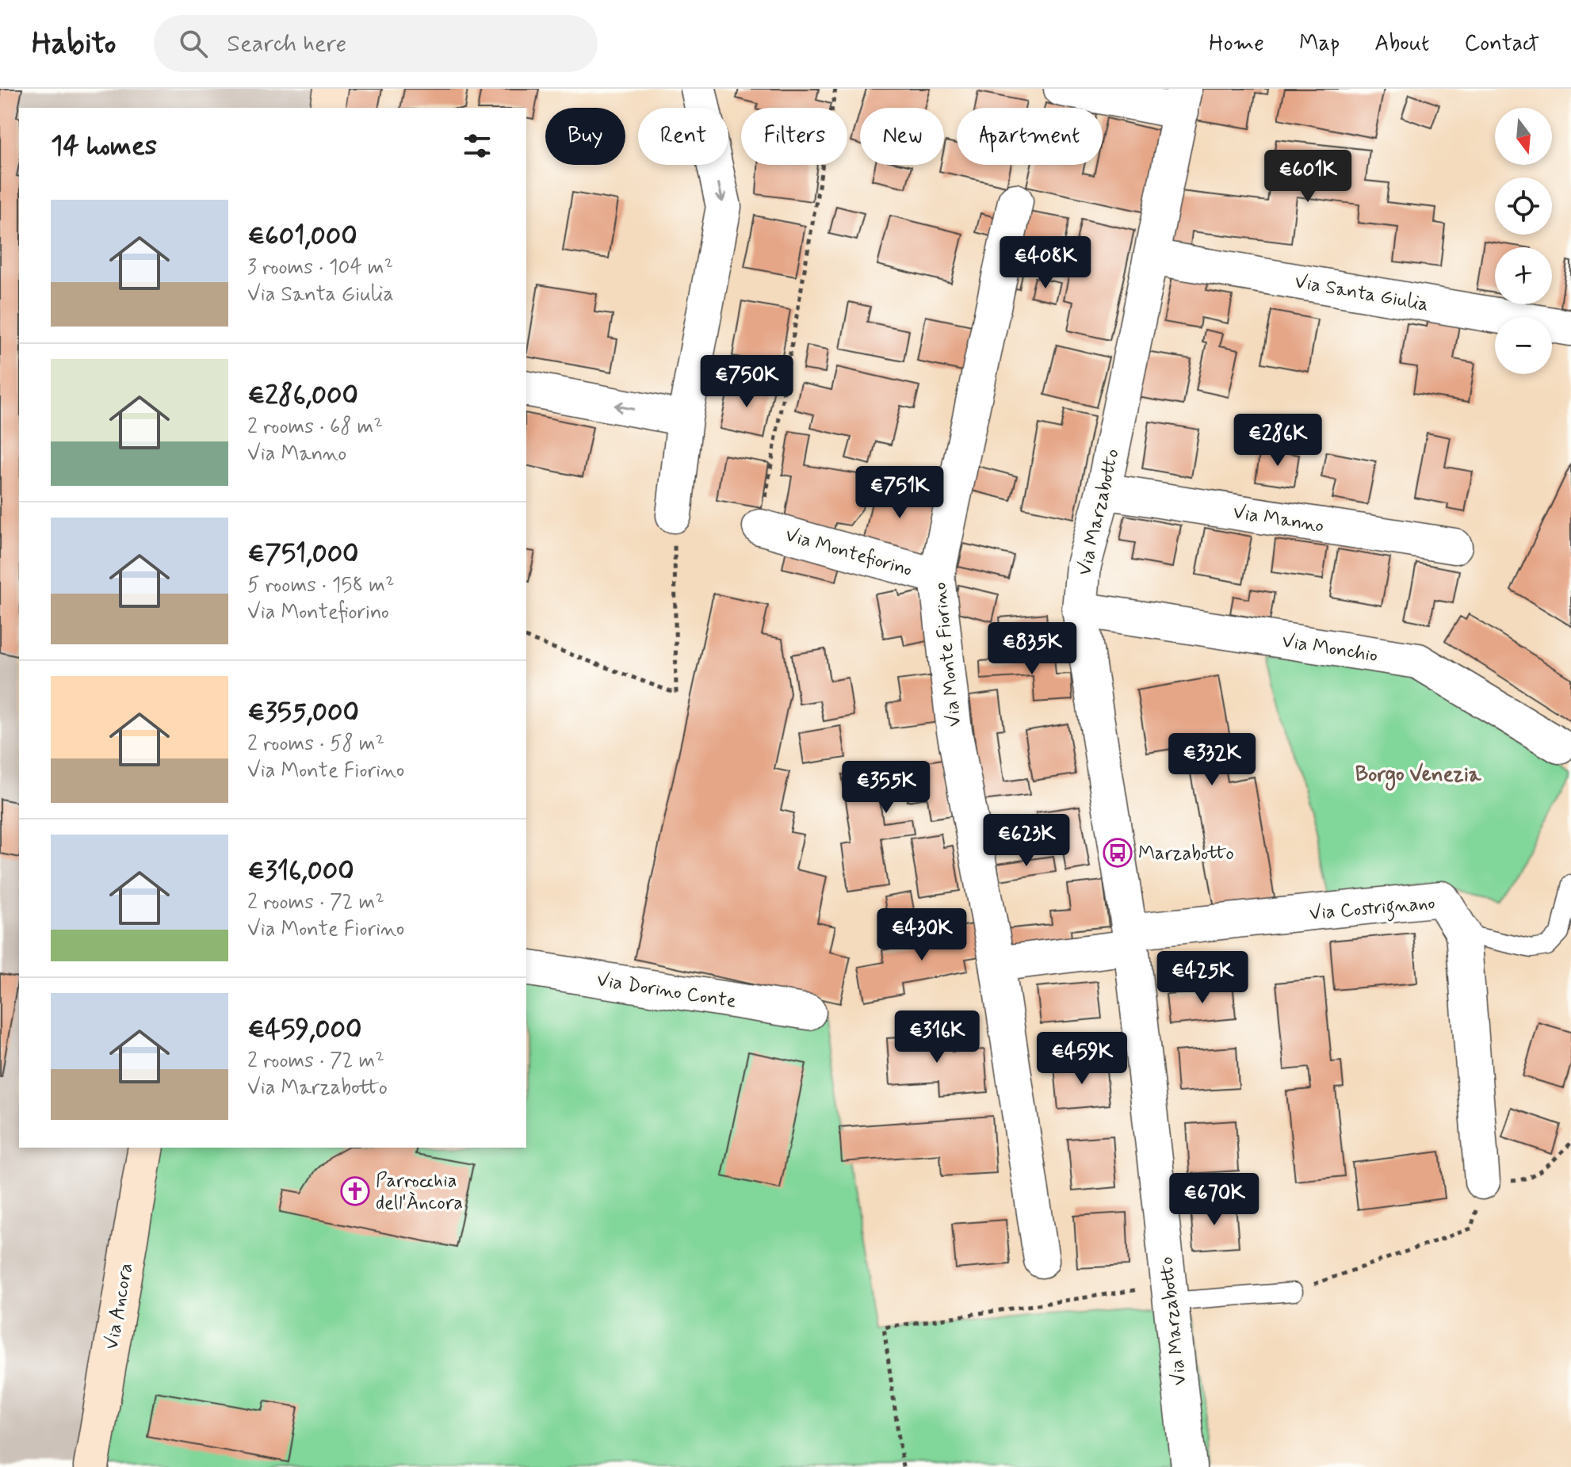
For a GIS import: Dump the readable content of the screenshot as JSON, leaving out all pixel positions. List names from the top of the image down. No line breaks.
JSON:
{"streets":{"main road":["Via Ancora"],"street":["Via Santa Giulia","Via Marzabotto","Via Manno","Via Montefiorino","Via Monchio","Via Monte Fiorino","Via Costrignano","Via Dorino Conte"]},"crossings":[["Via Santa Giulia","Via Marzabotto"],["Via Marzabotto","Via Manno"],["Via Marzabotto","Via Monchio"],["Via Marzabotto","Via Costrignano"],["Via Montefiorino","Via Monte Fiorino"]],"districts":["Borgo Venezia"],"places":{"bus stop":["Marzabotto"],"church":["Parrocchia dell'Àncora"]},"north":"bottom","page":{"header":"Habito","search":"Search here","nav":["Home","Map","About","Contact"],"map_buttons":["+","−"],"chip":["Buy","Rent","Filters","New","Apartment"],"heading":"14 homes","price":["€601K","€408K","€750K","€286K","€751K","€835K","€332K","€355K","€623K","€430K","€425K","€316K","€459K","€670K"],"list":[{"name":"€601,000","note":"3 rooms · 104 m² · Via Santa Giulia"},{"name":"€286,000","note":"2 rooms · 68 m² · Via Manno"},{"name":"€751,000","note":"5 rooms · 158 m² · Via Montefiorino"},{"name":"€355,000","note":"2 rooms · 58 m² · Via Monte Fiorino"},{"name":"€316,000","note":"2 rooms · 72 m² · Via Monte Fiorino"},{"name":"€459,000","note":"2 rooms · 72 m² · Via Marzabotto"}]}}
